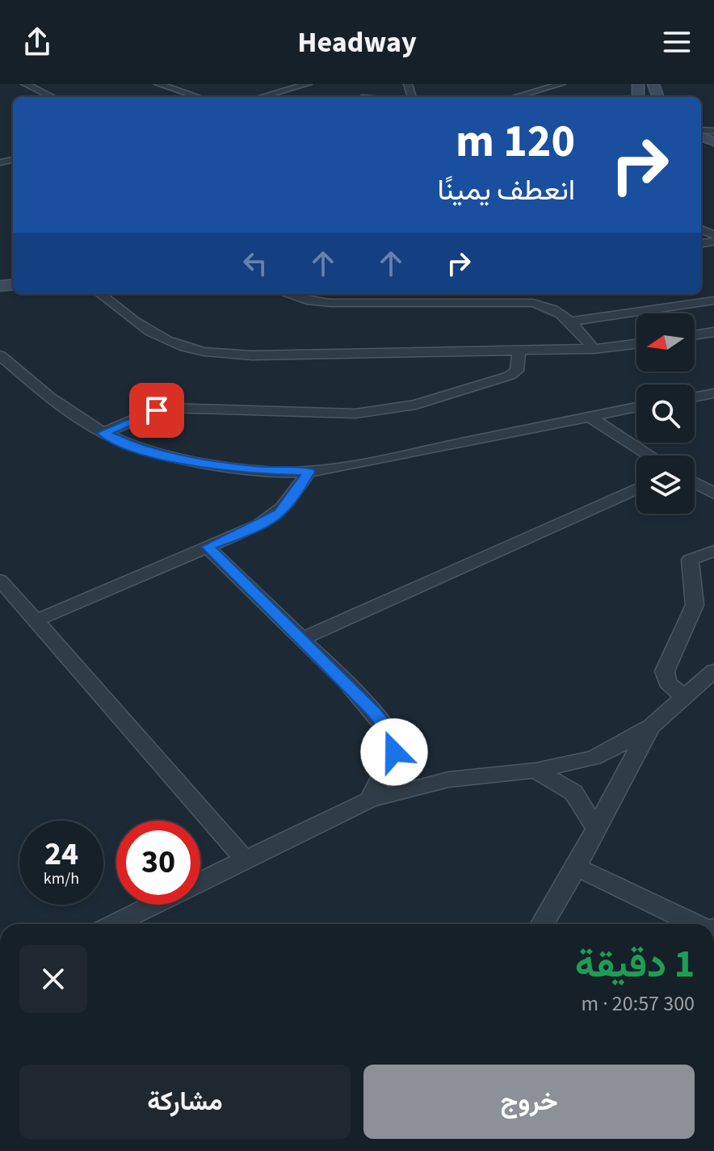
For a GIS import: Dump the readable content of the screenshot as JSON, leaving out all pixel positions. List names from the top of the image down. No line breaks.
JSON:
{"north":"left","page":{"header":"Headway","turn":["120 m","انعطف يمينًا"],"speed":"24 km/h","limit":"30","heading":["1 دقيقة","300 m · 20:57"],"buttons":["خروج","مشاركة"]}}
